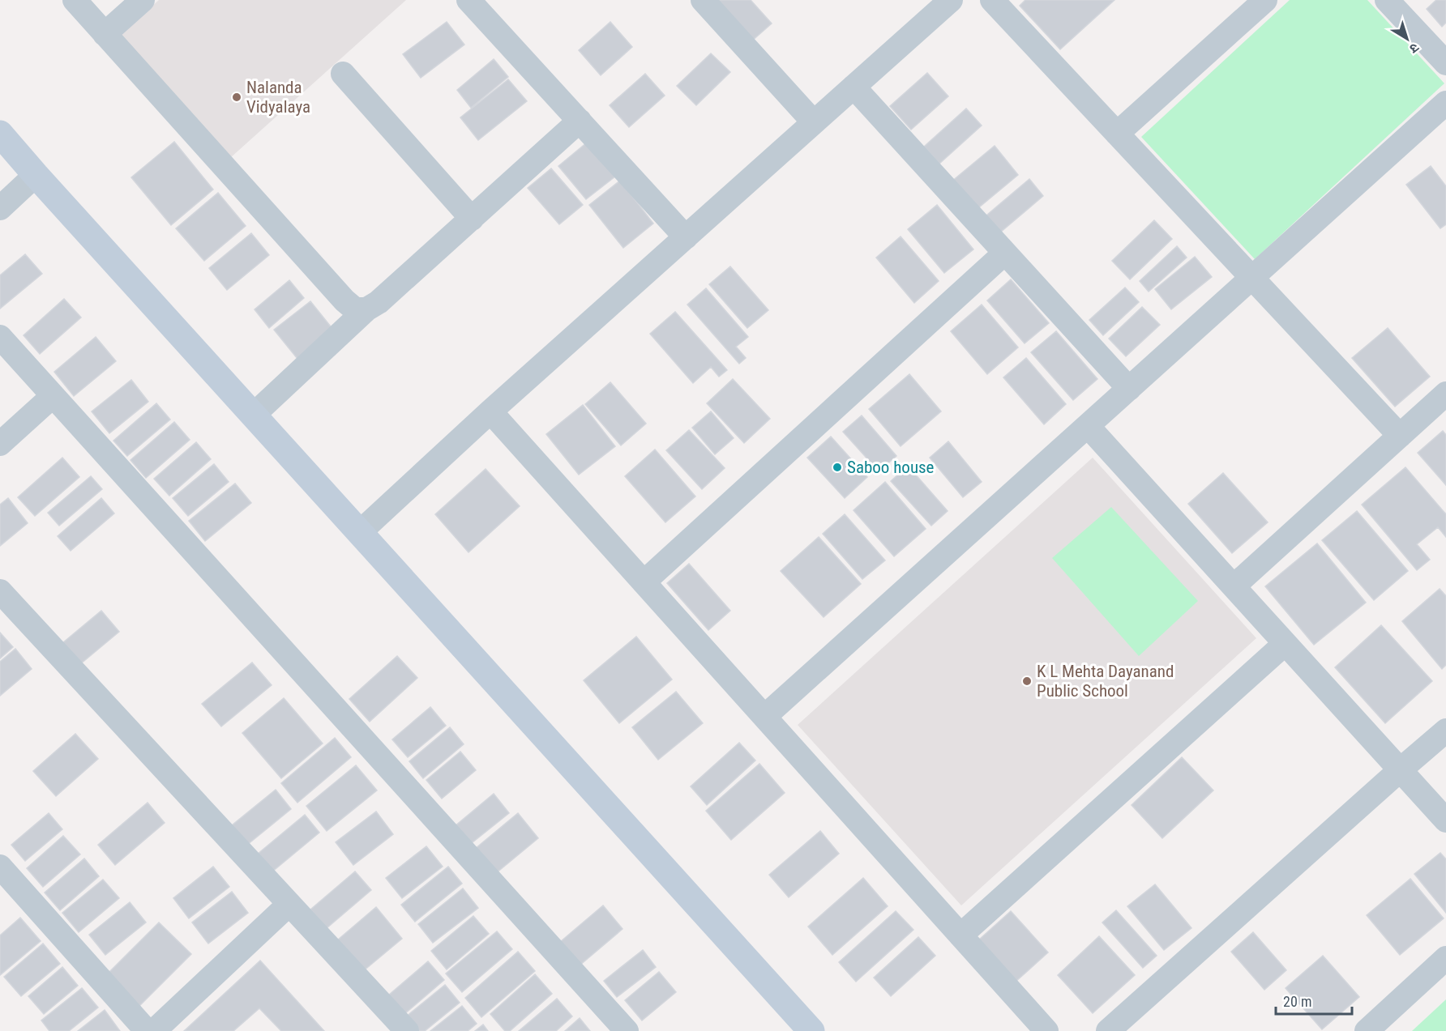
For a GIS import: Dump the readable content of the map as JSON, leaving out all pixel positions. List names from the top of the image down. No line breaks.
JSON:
{"places":["Nalanda Vidyalaya","Saboo house","K L Mehta Dayanand Public School"],"scale_bar":"20 m","north":"bottom right"}
